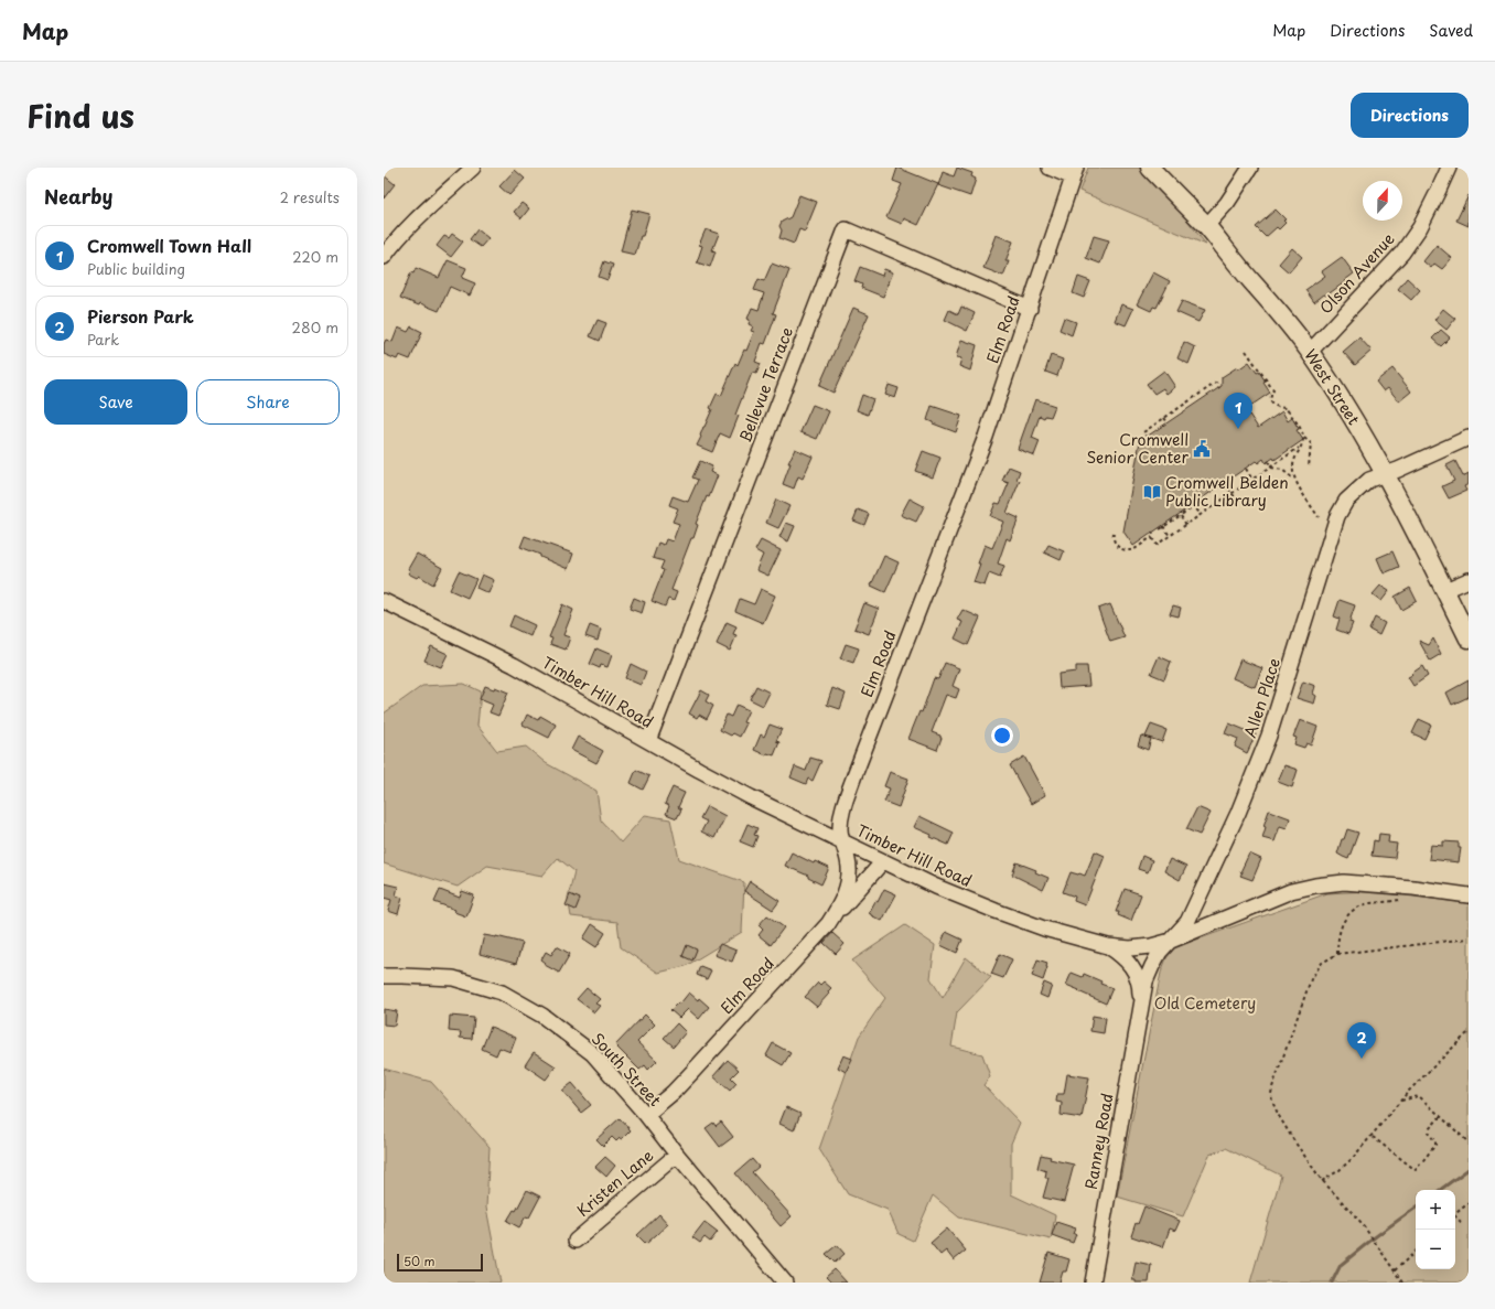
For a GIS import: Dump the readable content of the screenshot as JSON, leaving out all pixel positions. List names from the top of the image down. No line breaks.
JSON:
{"streets":{"main road":["West Street"],"street":["Olson Avenue","Elm Road","Bellevue Terrace","Timber Hill Road","Allen Place","South Street","Ranney Road","Kristen Lane"]},"crossings":[["Olson Avenue","West Street"],["Elm Road","Bellevue Terrace"],["Elm Road","Timber Hill Road"],["Elm Road","South Street"],["Bellevue Terrace","Timber Hill Road"],["West Street","Allen Place"],["Timber Hill Road","Allen Place"],["Timber Hill Road","Ranney Road"],["Allen Place","Ranney Road"],["South Street","Kristen Lane"]],"parks":["Old Cemetery"],"places":{"public building":["Cromwell Senior Center"],"library":["Cromwell Belden Public Library"]},"scale_bar":"50 m","north":"top","page":{"header":"Map","nav":["Map","Directions","Saved"],"title":"Find us","buttons":["Directions",["Save","Share"]],"heading":["Nearby","2 results"],"list":[{"mark":"1","name":"Cromwell Town Hall","note":"Public building","value":"220 m"},{"mark":"2","name":"Pierson Park","note":"Park","value":"280 m"}],"pins":["1","2"],"map_buttons":["+","−"],"scale":"50 m"}}
